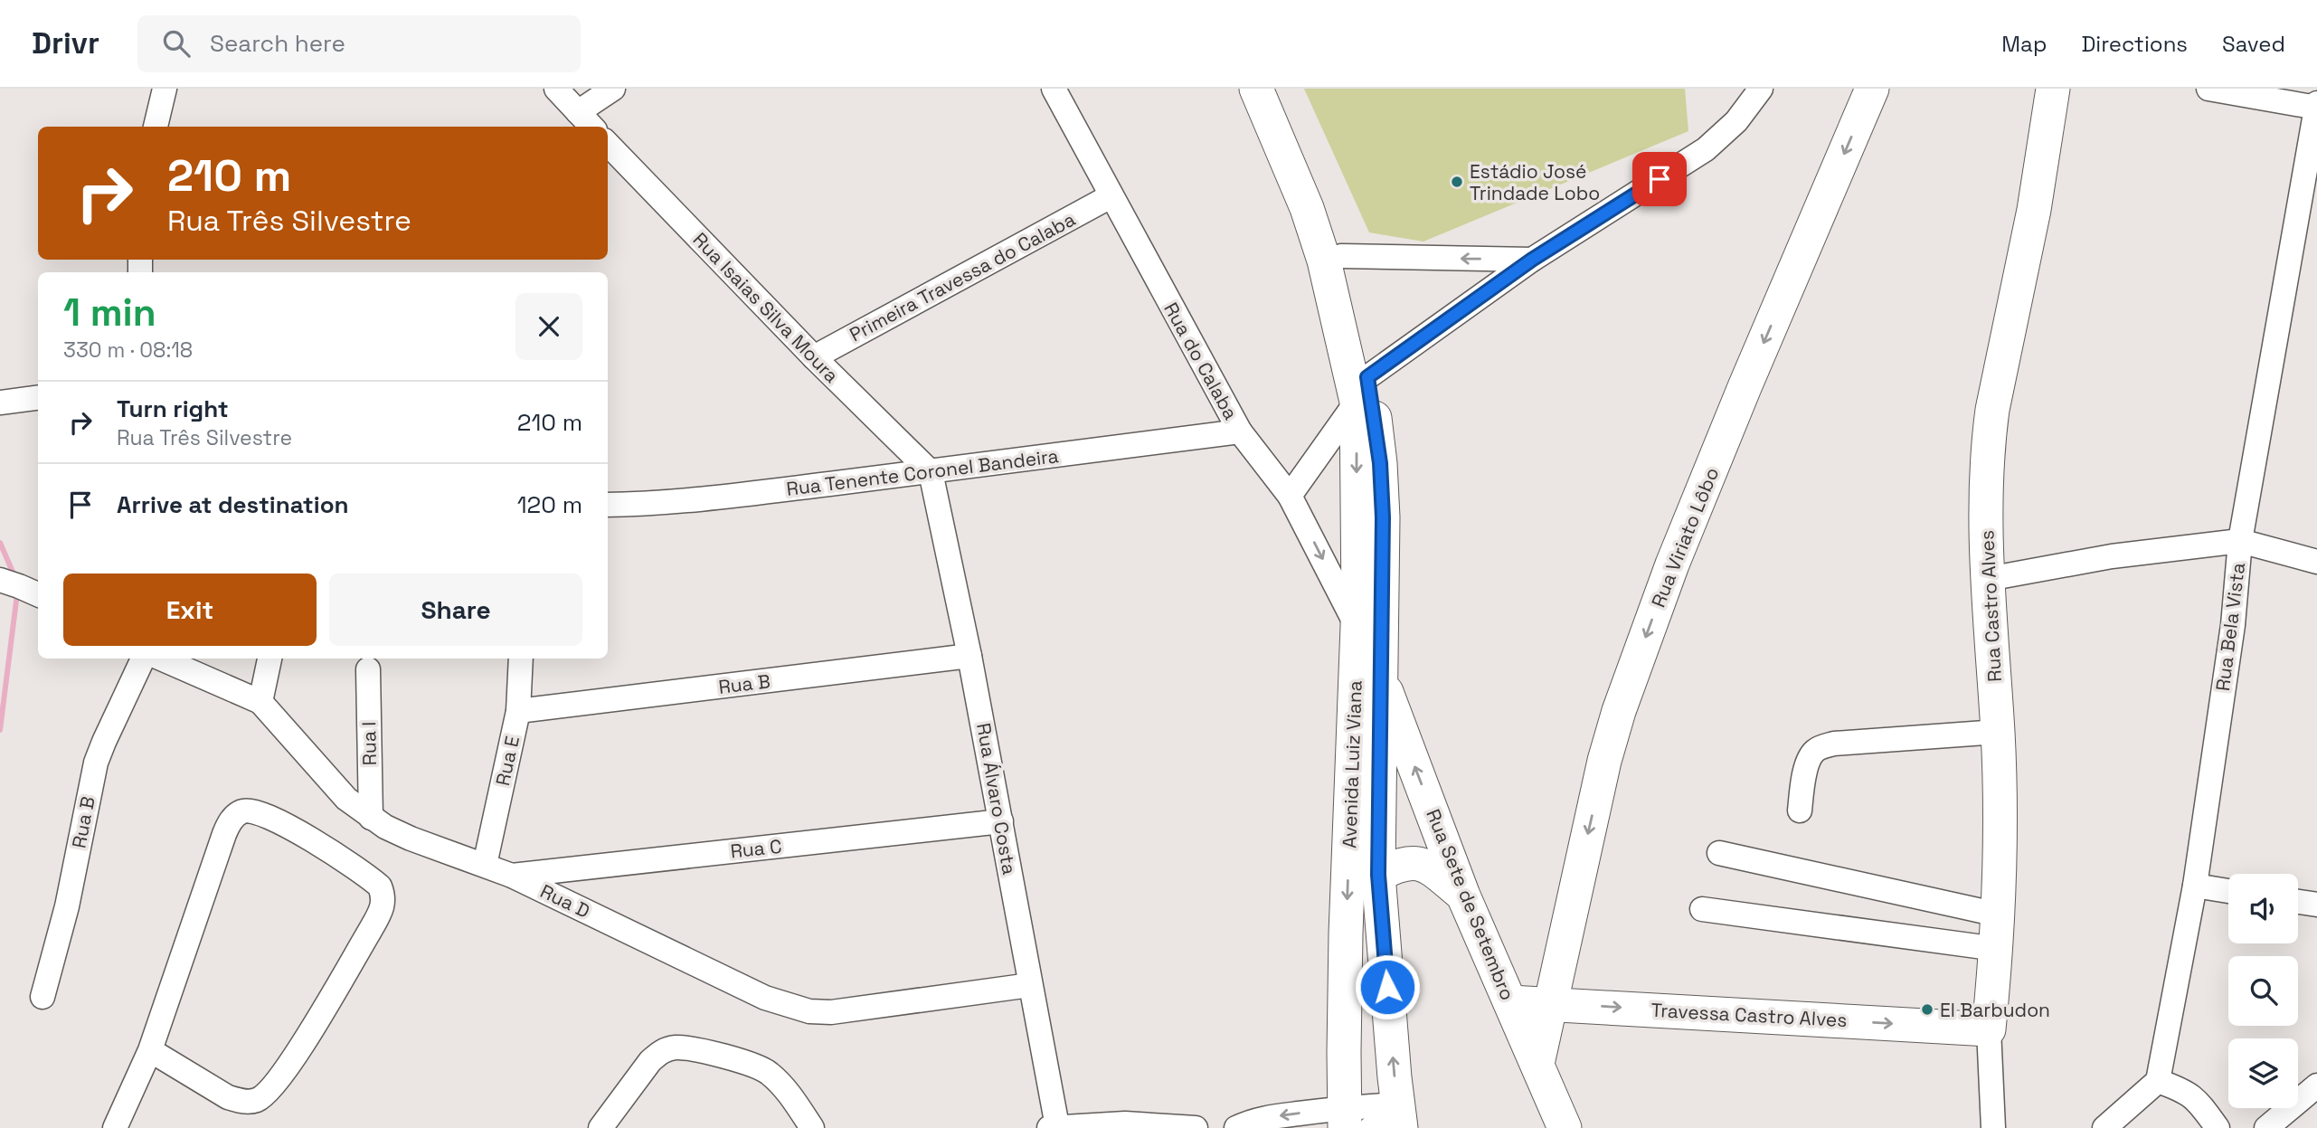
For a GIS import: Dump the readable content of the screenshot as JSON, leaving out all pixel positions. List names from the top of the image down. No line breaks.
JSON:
{"streets":{"street":["Primeira Travessa do Calaba","Rua Isaias Silva Moura","Rua do Calaba","Rua Tenente Coronel Bandeira","Rua Viriato Lôbo","Rua Castro Alves","Rua Bela Vista","Rua B","Rua I","Rua E","Avenida Luiz Viana","Rua Álvaro Costa","Rua C","Rua D","Rua Sete de Setembro","Travessa Castro Alves"]},"crossings":[["Primeira Travessa do Calaba","Rua Isaias Silva Moura"],["Primeira Travessa do Calaba","Rua do Calaba"],["Rua Isaias Silva Moura","Rua Tenente Coronel Bandeira"],["Rua Isaias Silva Moura","Rua Álvaro Costa"],["Rua do Calaba","Rua Tenente Coronel Bandeira"],["Rua do Calaba","Avenida Luiz Viana"],["Rua Tenente Coronel Bandeira","Rua Álvaro Costa"],["Rua Viriato Lôbo","Rua Sete de Setembro"],["Rua Viriato Lôbo","Travessa Castro Alves"],["Rua Castro Alves","Travessa Castro Alves"],["Rua B","Rua E"],["Rua B","Rua Álvaro Costa"],["Rua I","Rua D"],["Rua E","Rua D"],["Avenida Luiz Viana","Rua Sete de Setembro"],["Rua Álvaro Costa","Rua C"],["Rua Álvaro Costa","Rua D"],["Rua C","Rua D"],["Rua Sete de Setembro","Travessa Castro Alves"]],"one_way":["Rua Viriato Lôbo","Rua Sete de Setembro"],"places":["Estádio José Trindade Lobo","El Barbudon"],"page":{"header":"Drivr","search":"Search here","nav":["Map","Directions","Saved"],"turn":["210 m","Rua Três Silvestre"],"heading":["1 min","330 m · 08:18"],"list":[{"name":"Turn right","note":"Rua Três Silvestre","value":"210 m"},{"name":"Arrive at destination","value":"120 m"}],"buttons":["Exit","Share"]}}
